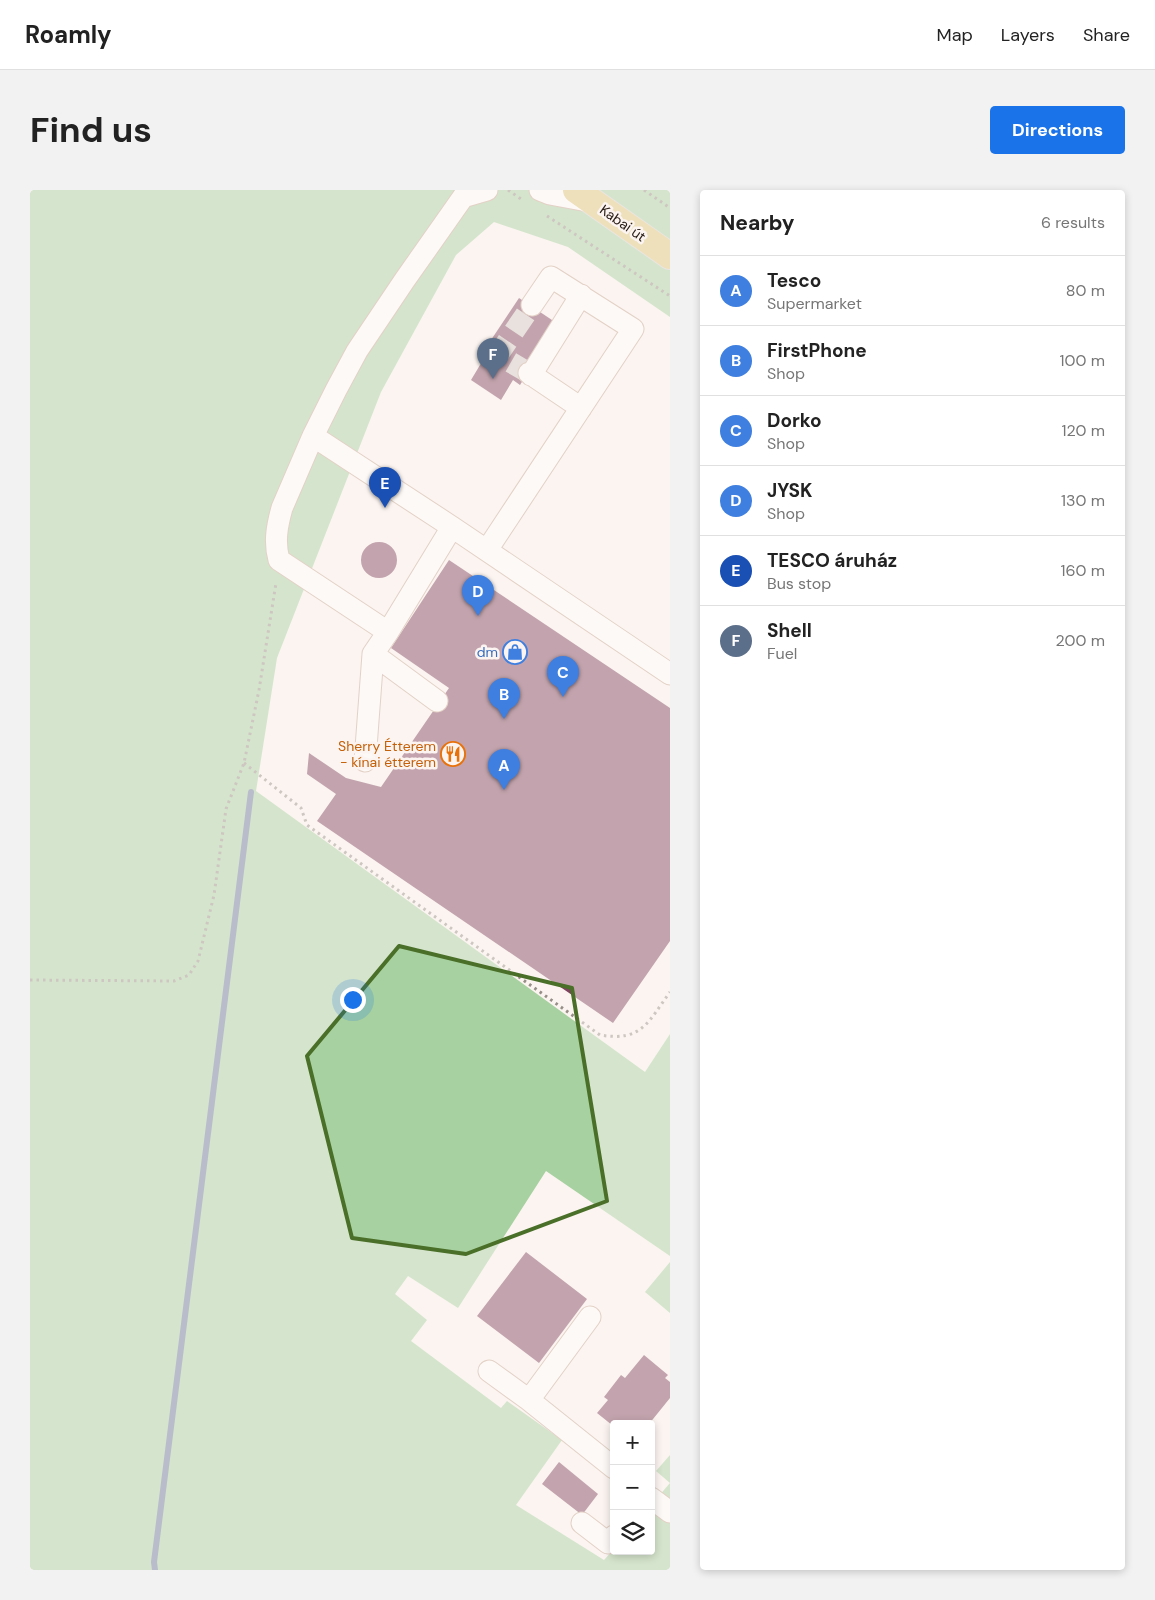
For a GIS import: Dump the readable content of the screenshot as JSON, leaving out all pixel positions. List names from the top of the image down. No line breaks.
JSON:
{"streets":{"main road":["Kabai út"]},"places":{"shop":["dm"],"restaurant":["Sherry Étterem - kínai étterem"]},"page":{"header":"Roamly","nav":["Map","Layers","Share"],"buttons":"Directions","title":"Find us","heading":["Nearby","6 results"],"list":[{"mark":"A","name":"Tesco","note":"Supermarket","value":"80 m"},{"mark":"B","name":"FirstPhone","note":"Shop","value":"100 m"},{"mark":"C","name":"Dorko","note":"Shop","value":"120 m"},{"mark":"D","name":"JYSK","note":"Shop","value":"130 m"},{"mark":"E","name":"TESCO áruház","note":"Bus stop","value":"160 m"},{"mark":"F","name":"Shell","note":"Fuel","value":"200 m"}],"pins":["F","E","D","C","B","A"],"map_buttons":["+","−"]}}
